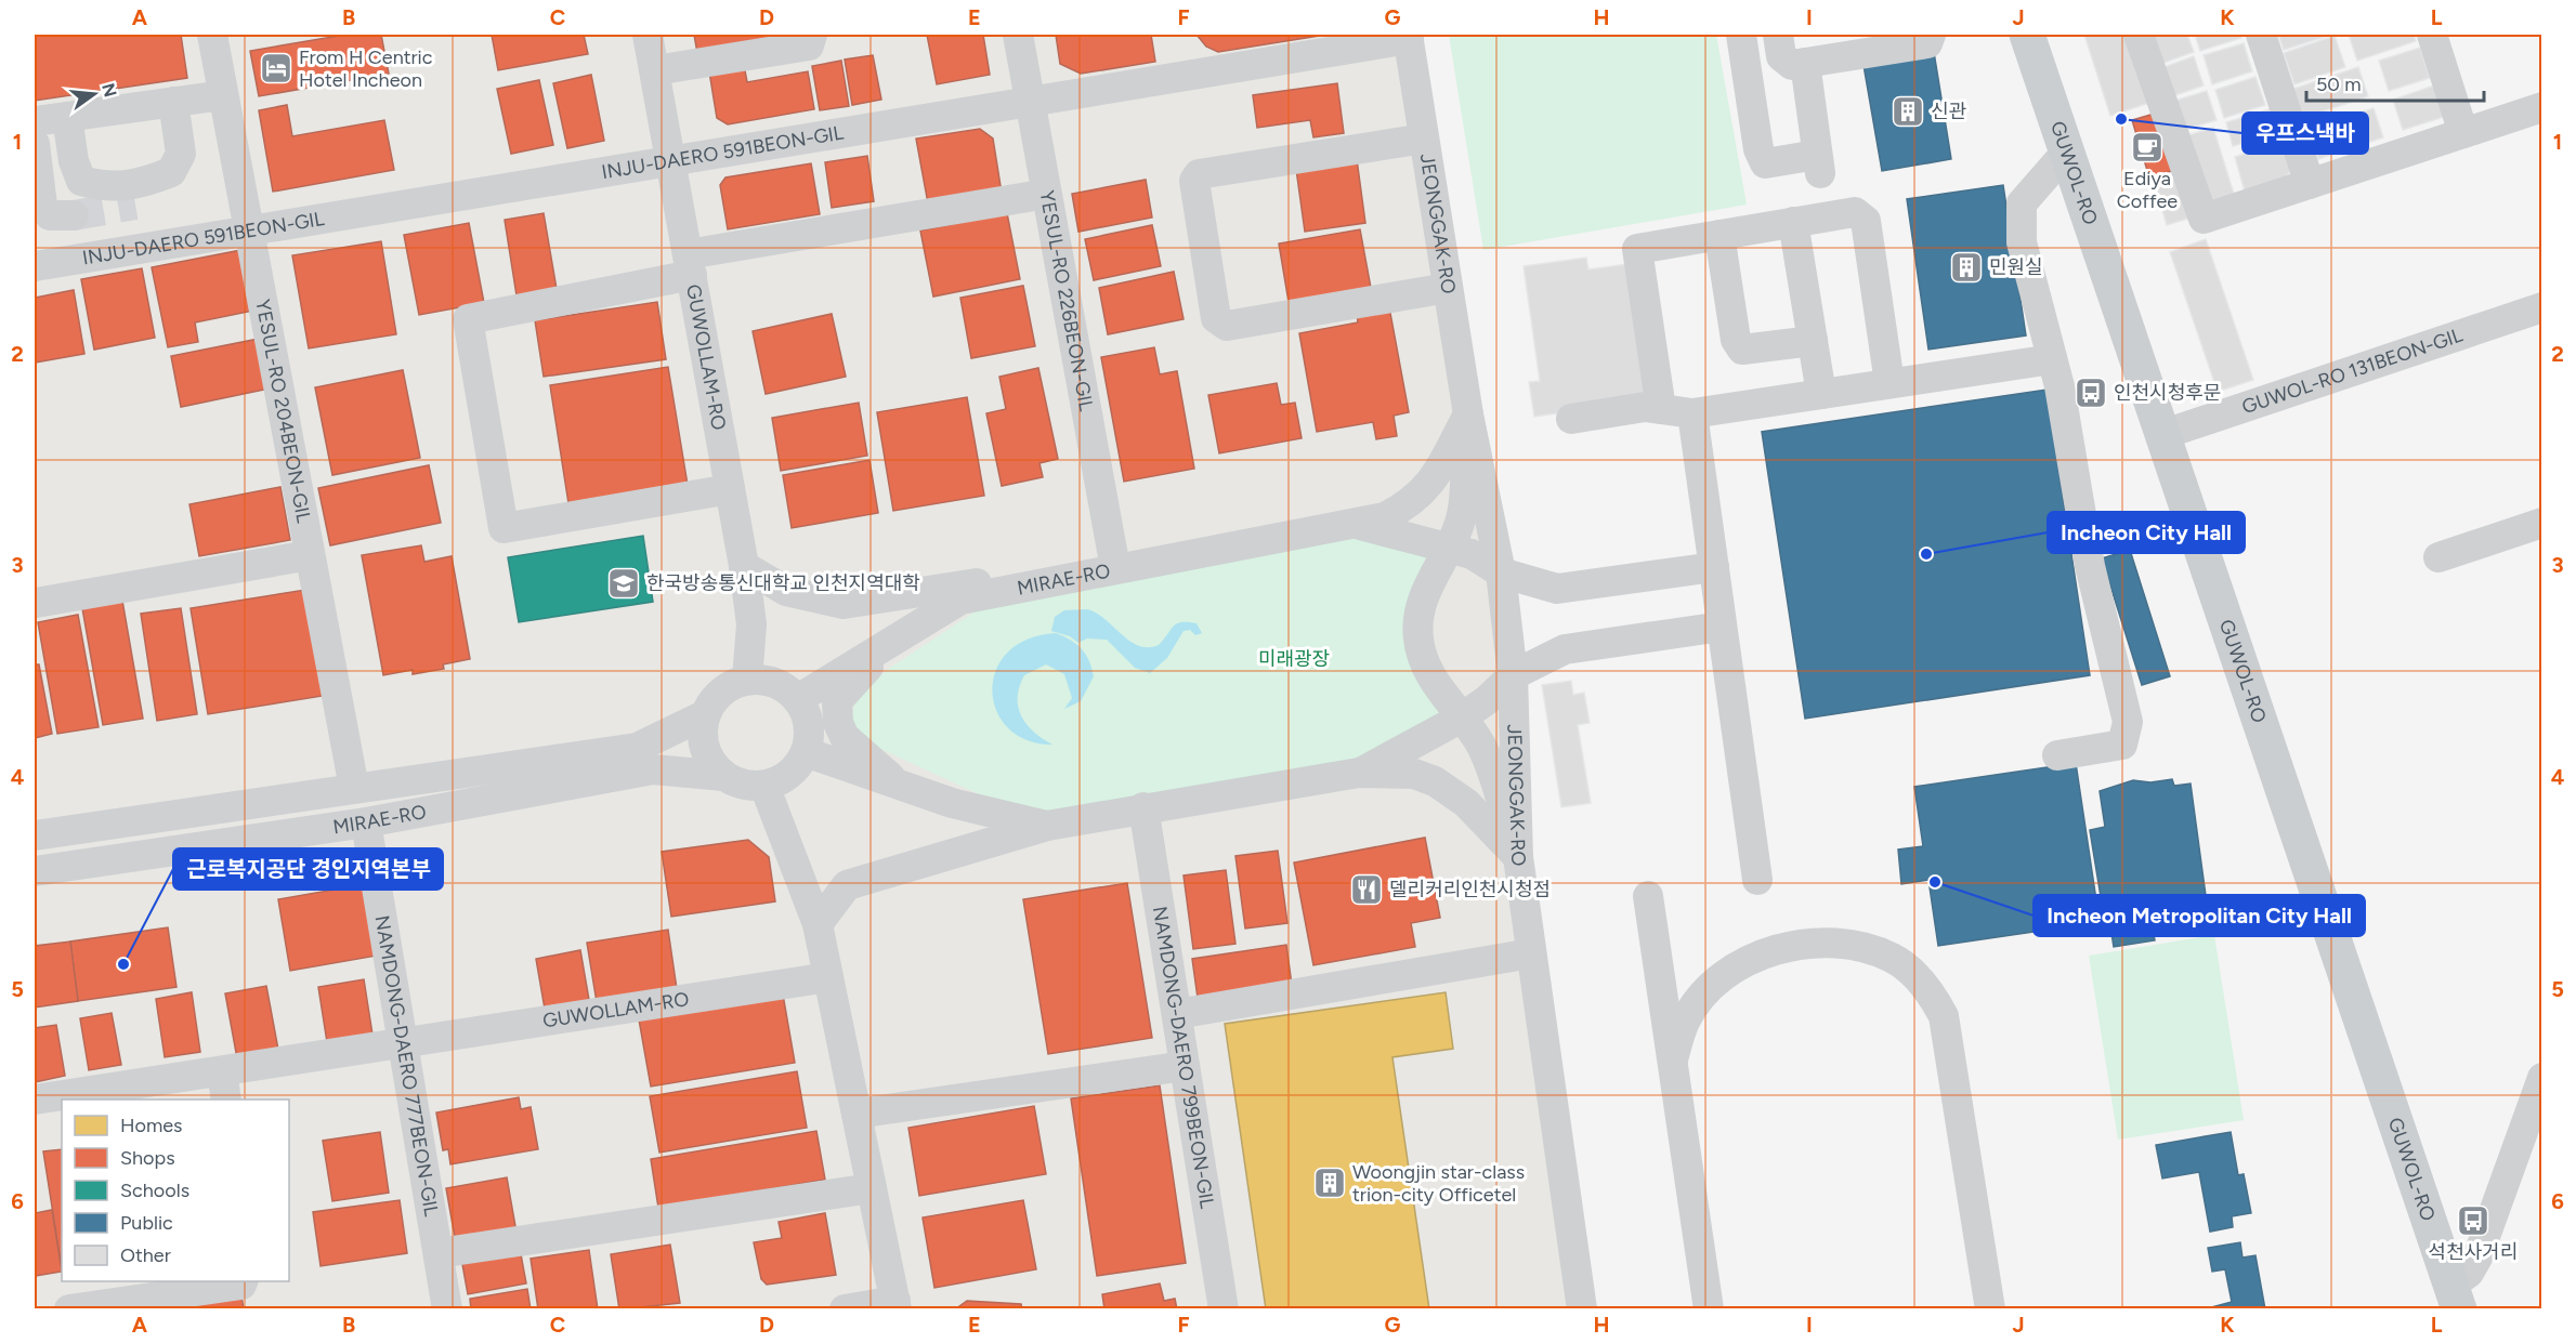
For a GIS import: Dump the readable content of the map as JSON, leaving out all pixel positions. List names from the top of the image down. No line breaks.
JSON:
{"streets":{"main road":["GUWOL-RO"],"street":["INJU-DAERO 591BEON-GIL","JEONGGAK-RO","YESUL-RO 226BEON-GIL","GUWOLLAM-RO","GUWOL-RO 131BEON-GIL","YESUL-RO 204BEON-GIL","MIRAE-RO","NAMDONG-DAERO 799BEON-GIL","NAMDONG-DAERO 777BEON-GIL"]},"crossings":[["INJU-DAERO 591BEON-GIL","JEONGGAK-RO"],["INJU-DAERO 591BEON-GIL","YESUL-RO 226BEON-GIL"],["INJU-DAERO 591BEON-GIL","GUWOLLAM-RO"],["INJU-DAERO 591BEON-GIL","YESUL-RO 204BEON-GIL"],["GUWOL-RO","GUWOL-RO 131BEON-GIL"],["JEONGGAK-RO","MIRAE-RO"],["YESUL-RO 226BEON-GIL","MIRAE-RO"],["GUWOLLAM-RO","MIRAE-RO"],["GUWOLLAM-RO","NAMDONG-DAERO 777BEON-GIL"],["YESUL-RO 204BEON-GIL","MIRAE-RO"],["MIRAE-RO","NAMDONG-DAERO 777BEON-GIL"]],"parks":["미래광장"],"places":{"hotel":["From H Centric Hotel Incheon"],"building":["신관","민원실","Woongjin star-class trion-city Officetel"],"other":["우프스낵바","Incheon City Hall","Incheon Metropolitan City Hall","근로복지공단 경인지역본부"],"cafe":["Ediya Coffee"],"bus stop":["인천시청후문","석천사거리"],"school or university":["한국방송통신대학교 인천지역대학"],"restaurant":["델리커리인천시청점"]},"legend":["Homes","Shops","Schools","Public","Other"],"scale_bar":"50 m","north":"right","grid":{"columns":["A","B","C","D","E","F","G","H","I","J","K","L"],"rows":["1","2","3","4","5","6"]}}
